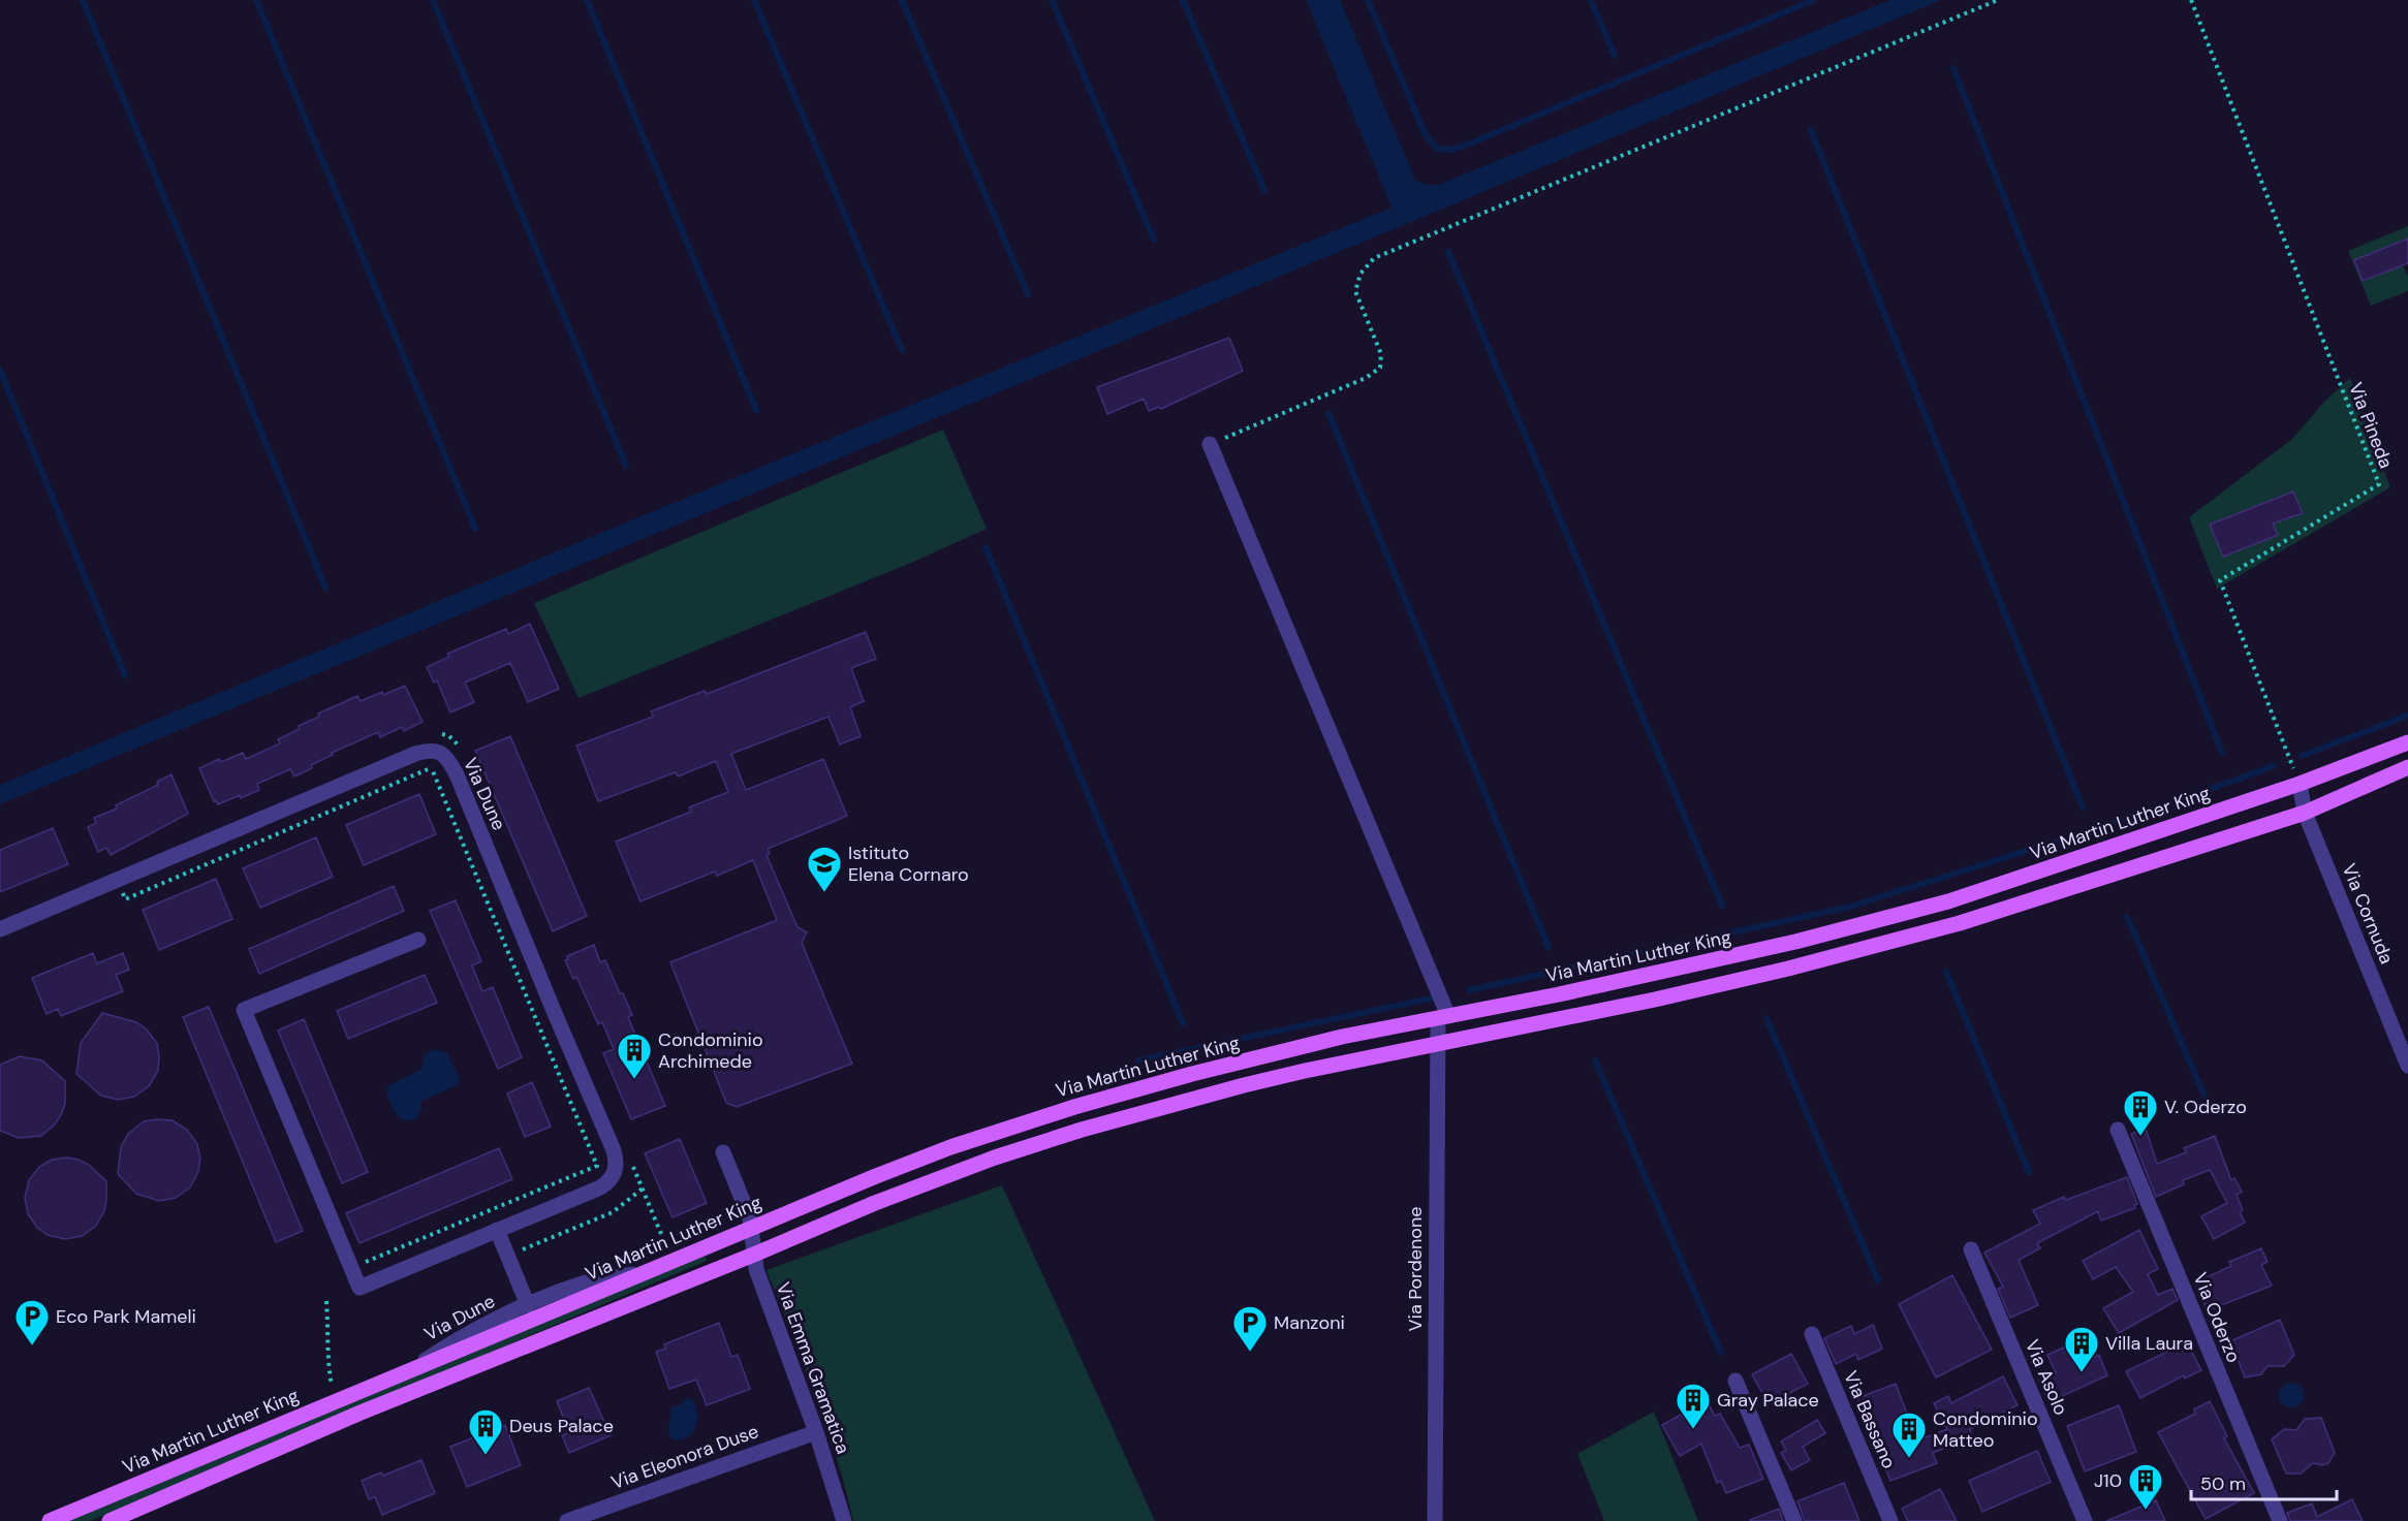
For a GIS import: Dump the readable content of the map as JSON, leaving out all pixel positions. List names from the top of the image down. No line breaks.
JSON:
{"streets":{"main road":["Via Martin Luther King"],"street":["Via Dune","Via Cornuda","Via Pordenone","Via Oderzo","Via Emma Gramatica","Via Asolo","Via Bassano","Via Eleonora Duse"],"path":["Via Pineda"]},"crossings":[["Via Pineda","Via Martin Luther King"],["Via Dune","Via Martin Luther King"],["Via Martin Luther King","Via Pordenone"],["Via Martin Luther King","Via Emma Gramatica"],["Via Emma Gramatica","Via Eleonora Duse"]],"places":{"school or university":["Istituto Elena Cornaro"],"building":["Condominio Archimede","V. Oderzo","Villa Laura","Gray Palace","Deus Palace","Condominio Matteo","J10"],"parking":["Eco Park Mameli","Manzoni"]},"scale_bar":"50 m"}
